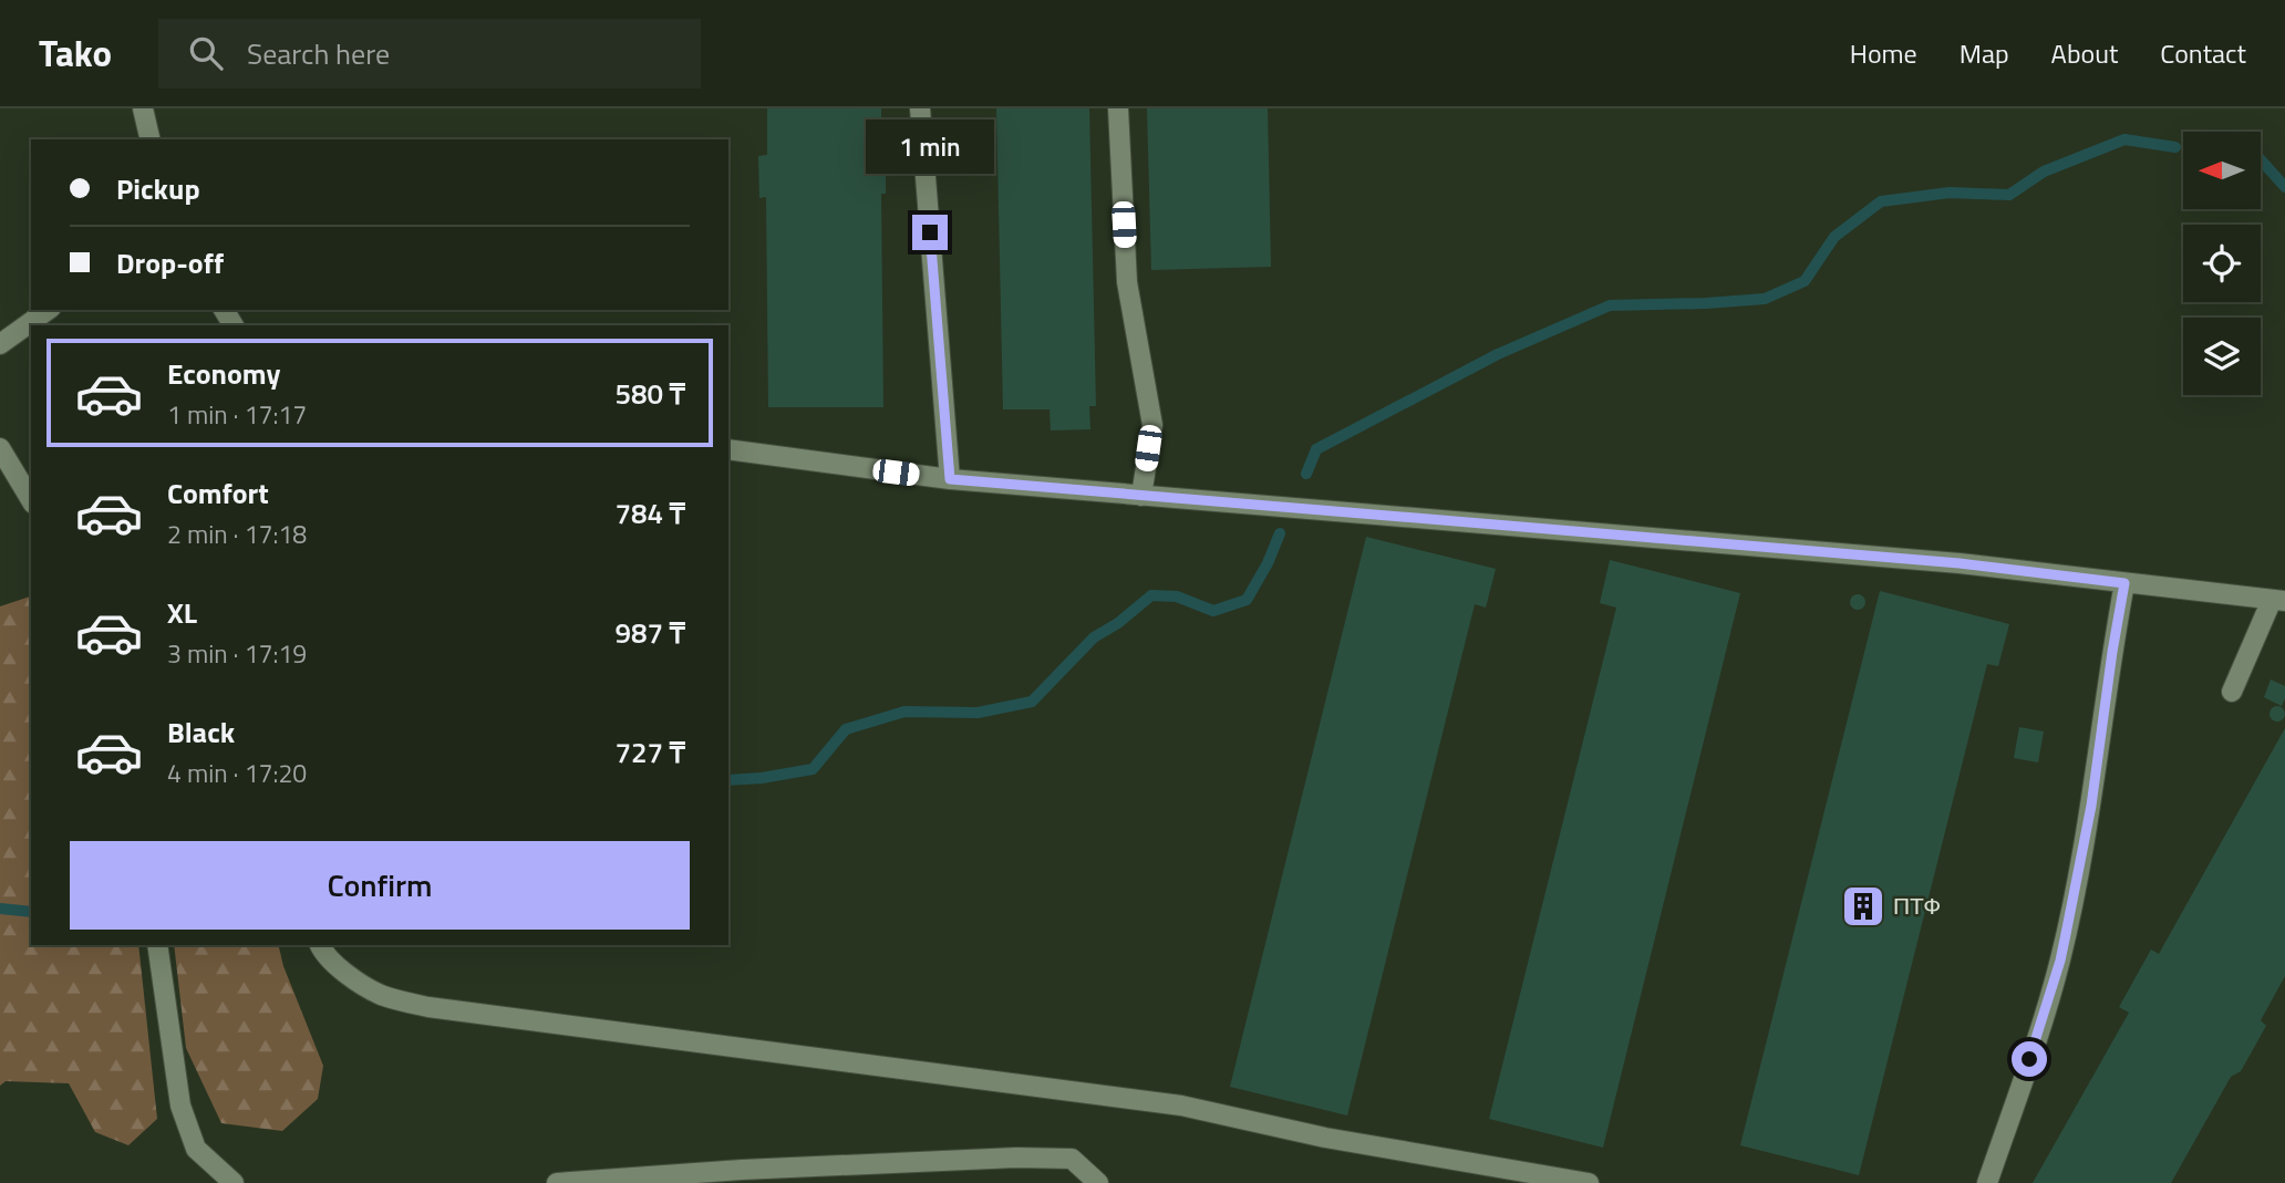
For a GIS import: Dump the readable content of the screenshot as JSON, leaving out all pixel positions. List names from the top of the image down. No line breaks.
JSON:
{"places":{"building":["ПТФ"]},"north":"left","page":{"header":"Tako","search":"Search here","nav":["Home","Map","About","Contact"],"bubble":"1 min","banner":["Pickup","Drop-off"],"list":[{"name":"Economy","note":"1 min · 17:17","value":"580 ₸"},{"name":"Comfort","note":"2 min · 17:18","value":"784 ₸"},{"name":"XL","note":"3 min · 17:19","value":"987 ₸"},{"name":"Black","note":"4 min · 17:20","value":"727 ₸"}],"buttons":"Confirm"}}
